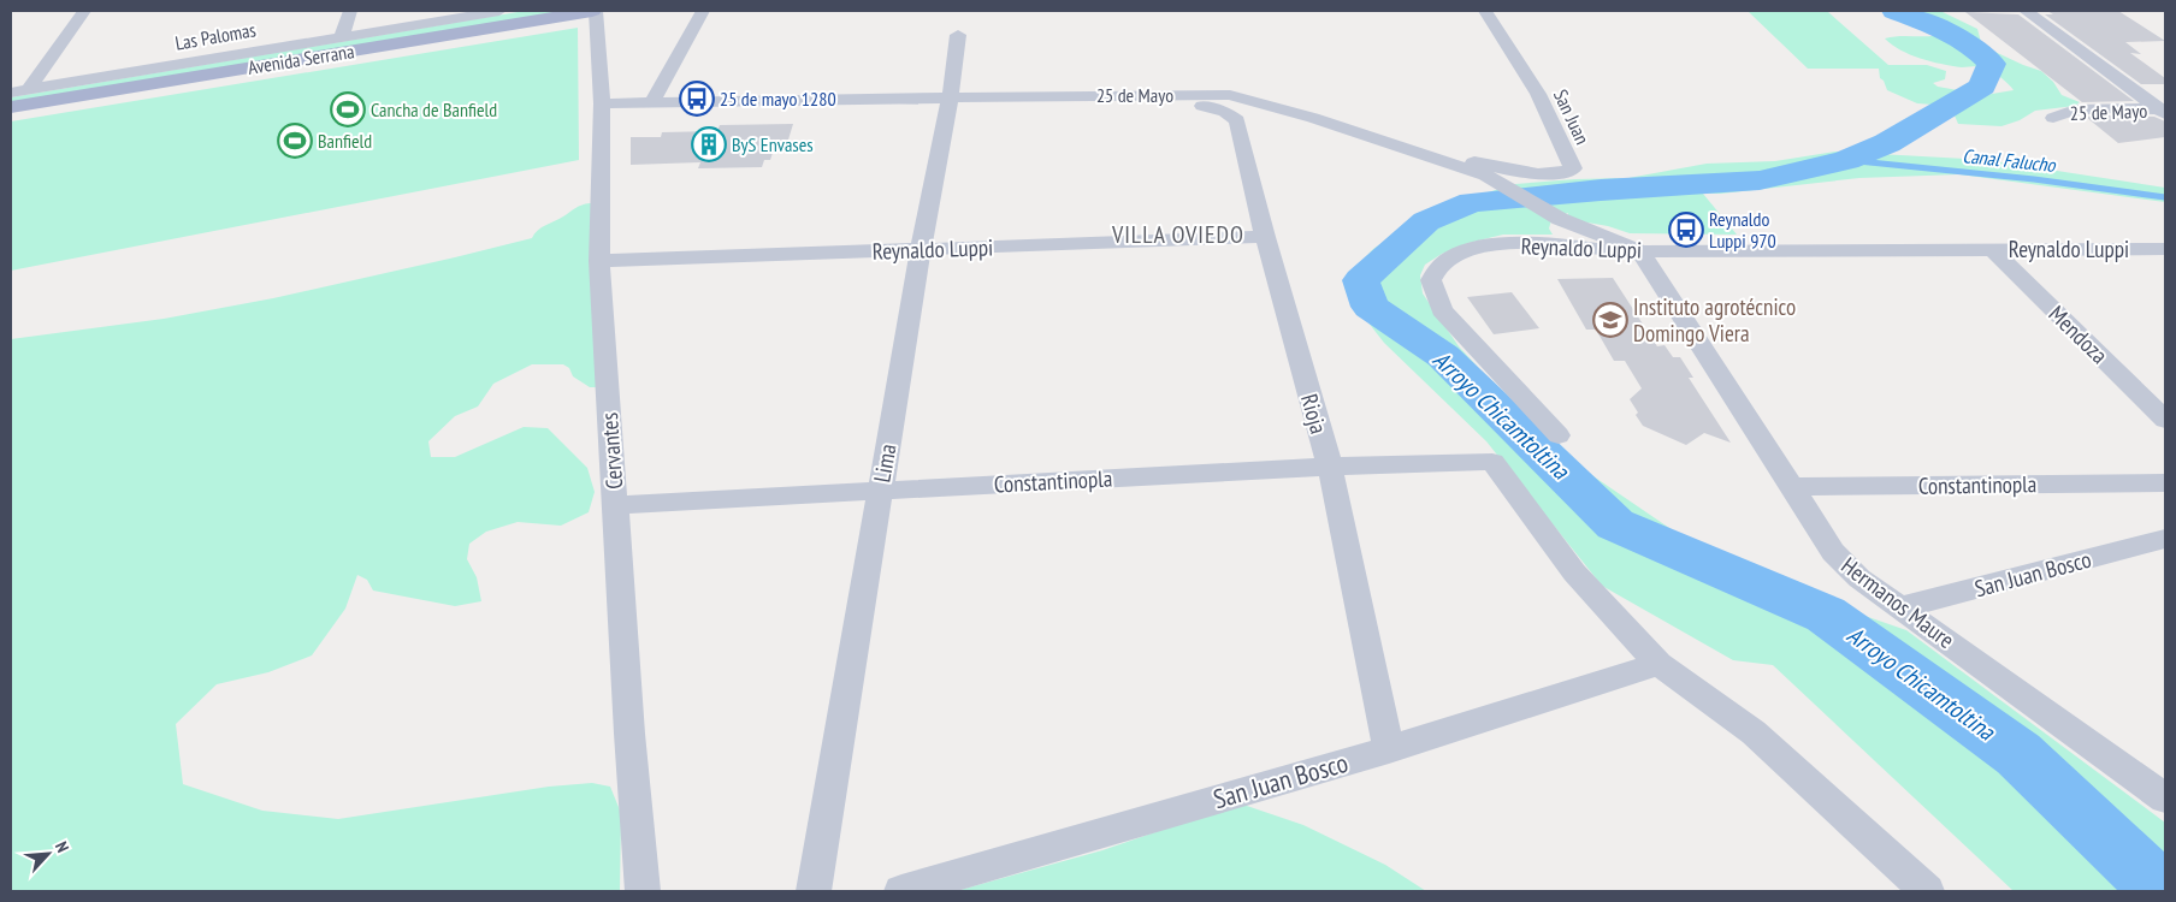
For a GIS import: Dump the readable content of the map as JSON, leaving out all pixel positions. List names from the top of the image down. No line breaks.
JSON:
{"streets":{"main road":["Avenida Serrana"],"street":["Las Palomas","25 de Mayo","San Juan","Reynaldo Luppi","Mendoza","Rioja","Cervantes","Lima","Constantinopla","San Juan Bosco","Hermanos Maure"]},"crossings":[["Avenida Serrana","Cervantes"],["25 de Mayo","San Juan"],["25 de Mayo","Reynaldo Luppi"],["25 de Mayo","Cervantes"],["25 de Mayo","Lima"],["25 de Mayo","Hermanos Maure"],["Reynaldo Luppi","Mendoza"],["Reynaldo Luppi","Rioja"],["Reynaldo Luppi","Cervantes"],["Reynaldo Luppi","Lima"],["Reynaldo Luppi","Hermanos Maure"],["Rioja","Constantinopla"],["Rioja","San Juan Bosco"],["Cervantes","Constantinopla"],["Lima","Constantinopla"],["Constantinopla","San Juan Bosco"],["Constantinopla","Hermanos Maure"],["San Juan Bosco","Hermanos Maure"]],"districts":["VILLA OVIEDO"],"water":["Canal Falucho","Arroyo Chicamtoltina"],"places":{"bus stop":["25 de mayo 1280","Reynaldo Luppi 970"],"sports":["Cancha de Banfield","Banfield"],"building":["ByS Envases"],"school or university":["Instituto agrotécnico Domingo Viera"]},"north":"top right"}
